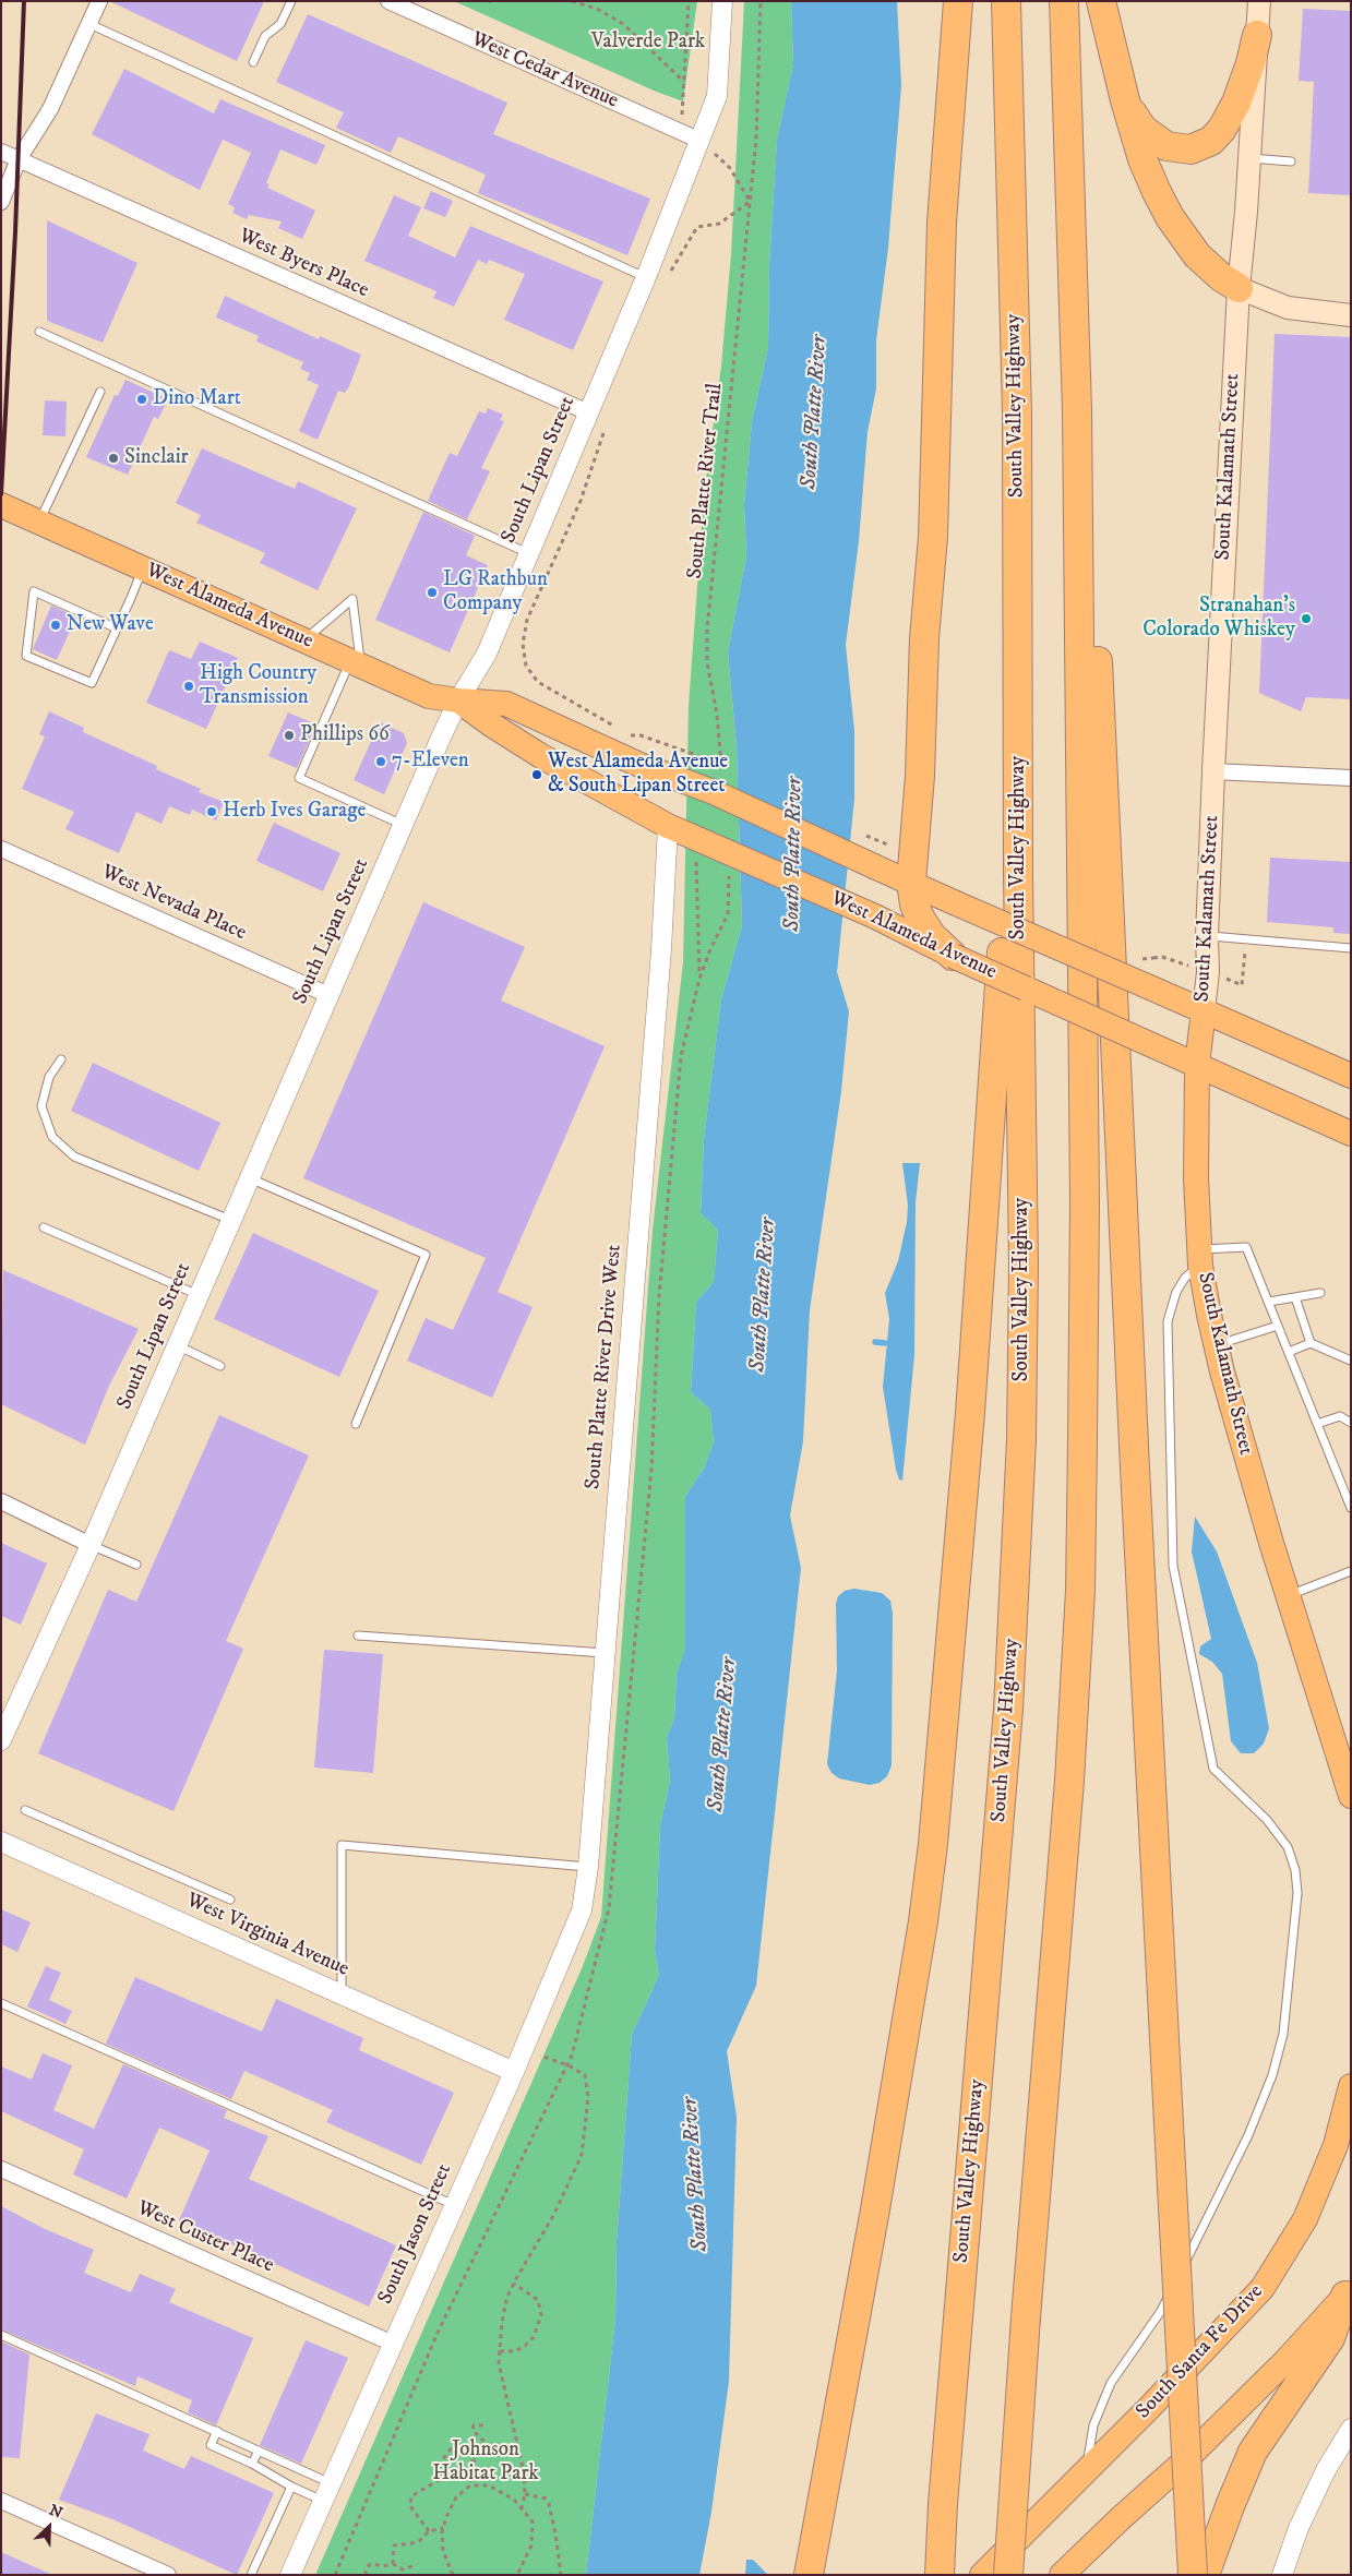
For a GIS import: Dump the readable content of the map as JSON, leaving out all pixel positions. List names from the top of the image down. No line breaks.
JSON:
{"streets":{"highway":["South Valley Highway"],"main road":["South Kalamath Street","West Alameda Avenue","South Santa Fe Drive"],"street":["West Cedar Avenue","West Byers Place","South Lipan Street","West Nevada Place","South Platte River Drive West","West Virginia Avenue","South Jason Street","West Custer Place"],"path":["South Platte River Trail"]},"crossings":[["West Cedar Avenue","South Lipan Street"],["West Byers Place","South Lipan Street"],["South Kalamath Street","West Alameda Avenue"],["South Lipan Street","West Alameda Avenue"],["South Lipan Street","West Nevada Place"],["West Alameda Avenue","South Platte River Drive West"],["South Platte River Drive West","South Jason Street"],["West Virginia Avenue","South Jason Street"],["South Jason Street","West Custer Place"]],"water":["South Platte River"],"parks":["Valverde Park","Johnson Habitat Park"],"places":["Dino Mart","Sinclair","LG Rathbun Company","Stranahan's Colorado Whiskey","New Wave","High Country Transmission","Phillips 66","7-Eleven","West Alameda Avenue & South Lipan Street","Herb Ives Garage"],"north":"top right"}
